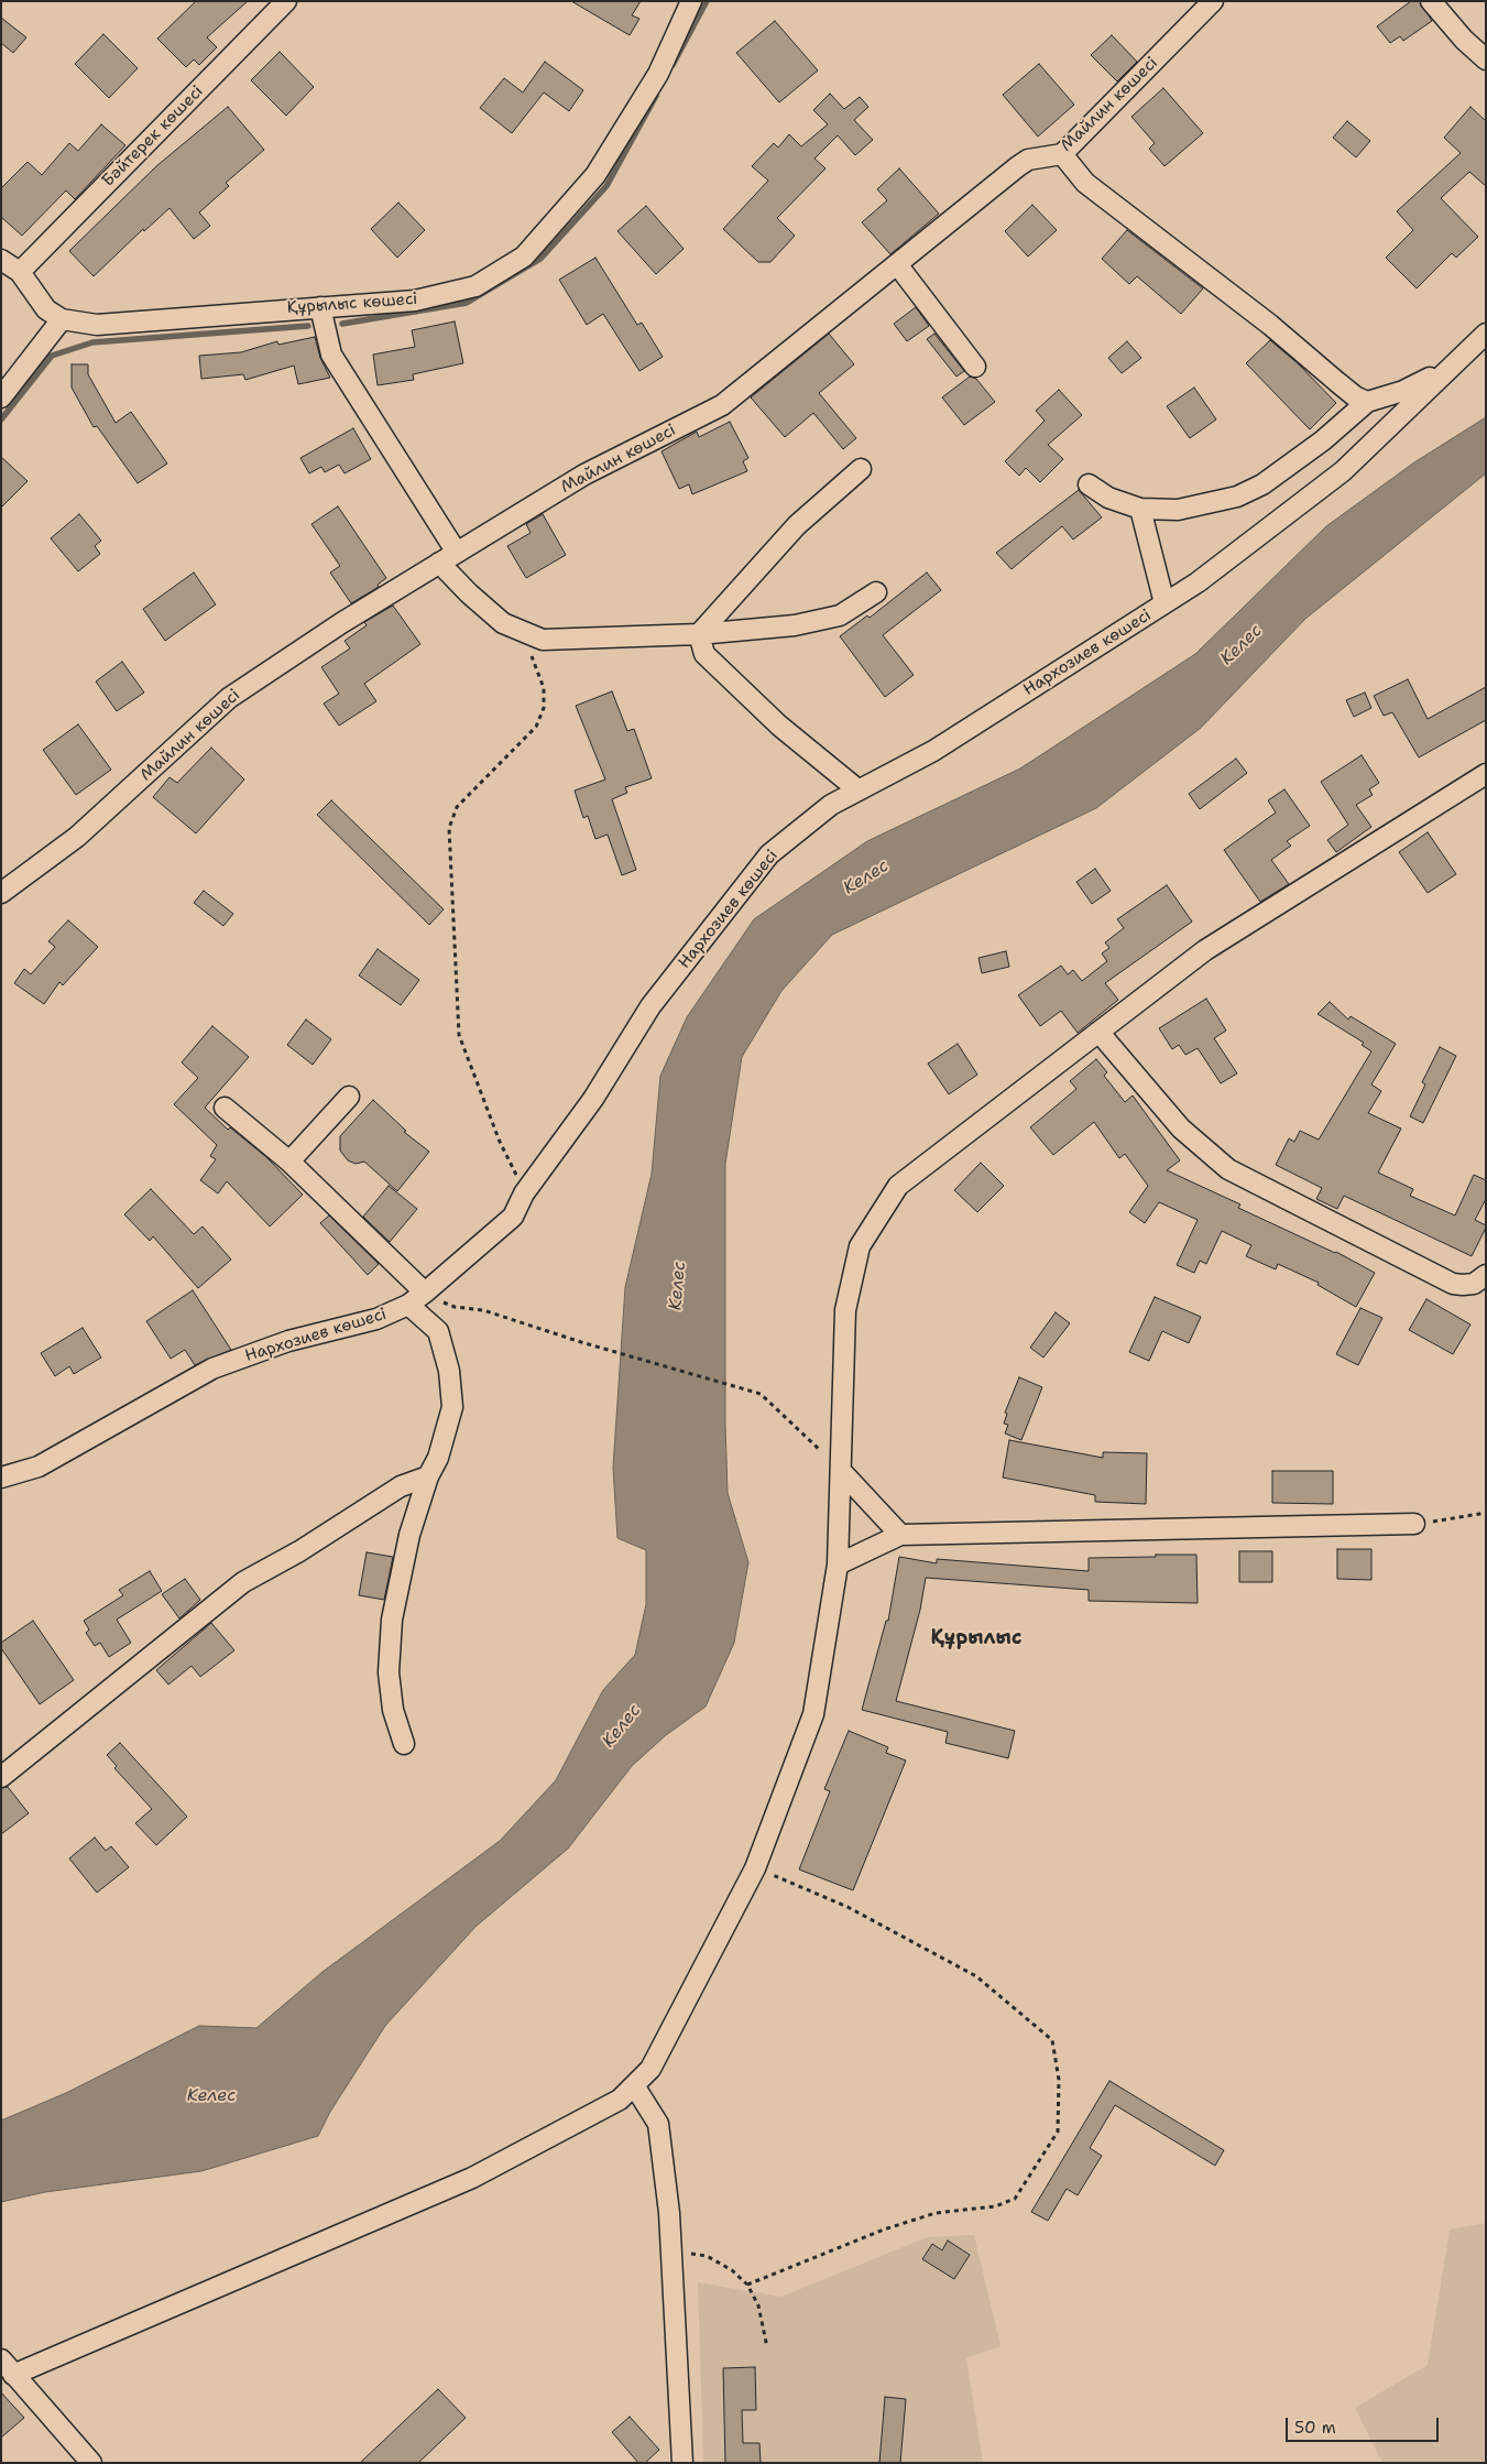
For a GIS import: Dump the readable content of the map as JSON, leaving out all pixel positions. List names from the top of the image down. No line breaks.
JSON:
{"streets":{"street":["Майлин көшесі","Бәйтерек көшесі","Құрылыс көшесі","Нархозиев көшесі"]},"districts":["Құрылыс"],"water":["Келес"],"scale_bar":"50 m"}
